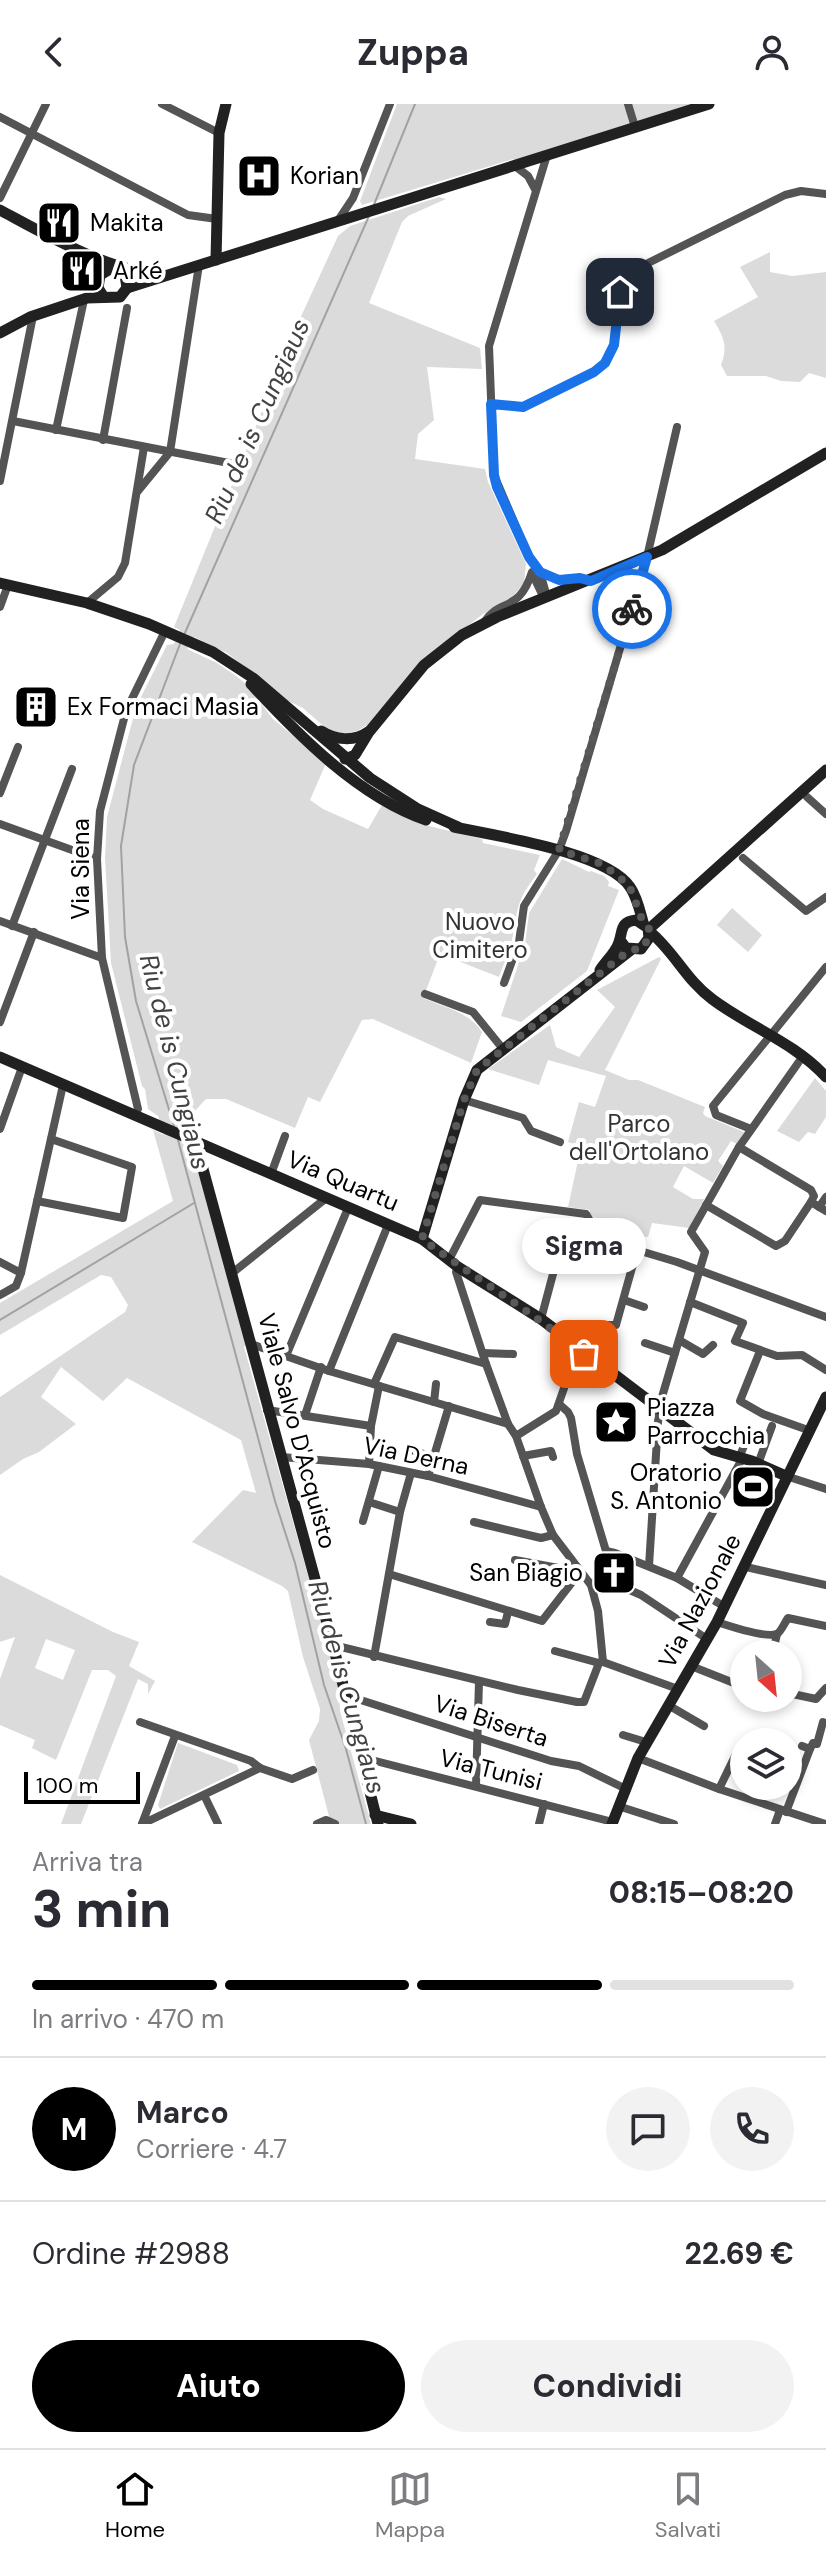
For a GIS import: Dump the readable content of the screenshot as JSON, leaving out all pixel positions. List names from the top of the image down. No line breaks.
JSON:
{"streets":{"street":["Via Siena","Via Quartu","Viale Salvo D'Acquisto","Via Derna","Via Nazionale","Via Biserta","Via Tunisi"]},"crossings":[["Via Siena","Via Quartu"],["Via Quartu","Viale Salvo D'Acquisto"],["Via Quartu","Via Nazionale"],["Viale Salvo D'Acquisto","Via Derna"],["Viale Salvo D'Acquisto","Via Biserta"],["Viale Salvo D'Acquisto","Via Tunisi"],["Via Nazionale","Via Biserta"],["Via Nazionale","Via Tunisi"]],"water":["Riu de is Cungiaus"],"parks":["Nuovo Cimitero","Parco dell'Ortolano"],"places":{"hospital":["Korian"],"restaurant":["Makita","Arké"],"building":["Ex Formaci Masia"],"other":["Sigma"],"place":["Piazza Parrocchia"],"sports":["Oratorio S. Antonio"],"church":["San Biagio"]},"scale_bar":"100 m","north":"bottom right","page":{"header":"Zuppa","bubble":"Sigma","scale":"100 m","heading":["3 min","Arriva tra","08:15–08:20"],"panel":["Marco","Corriere · 4.7","Ordine #2988","22.69 €"],"bar":"In arrivo · 470 m","round":"M","buttons":["Aiuto","Condividi"],"tabs":["Home","Mappa","Salvati"]}}
